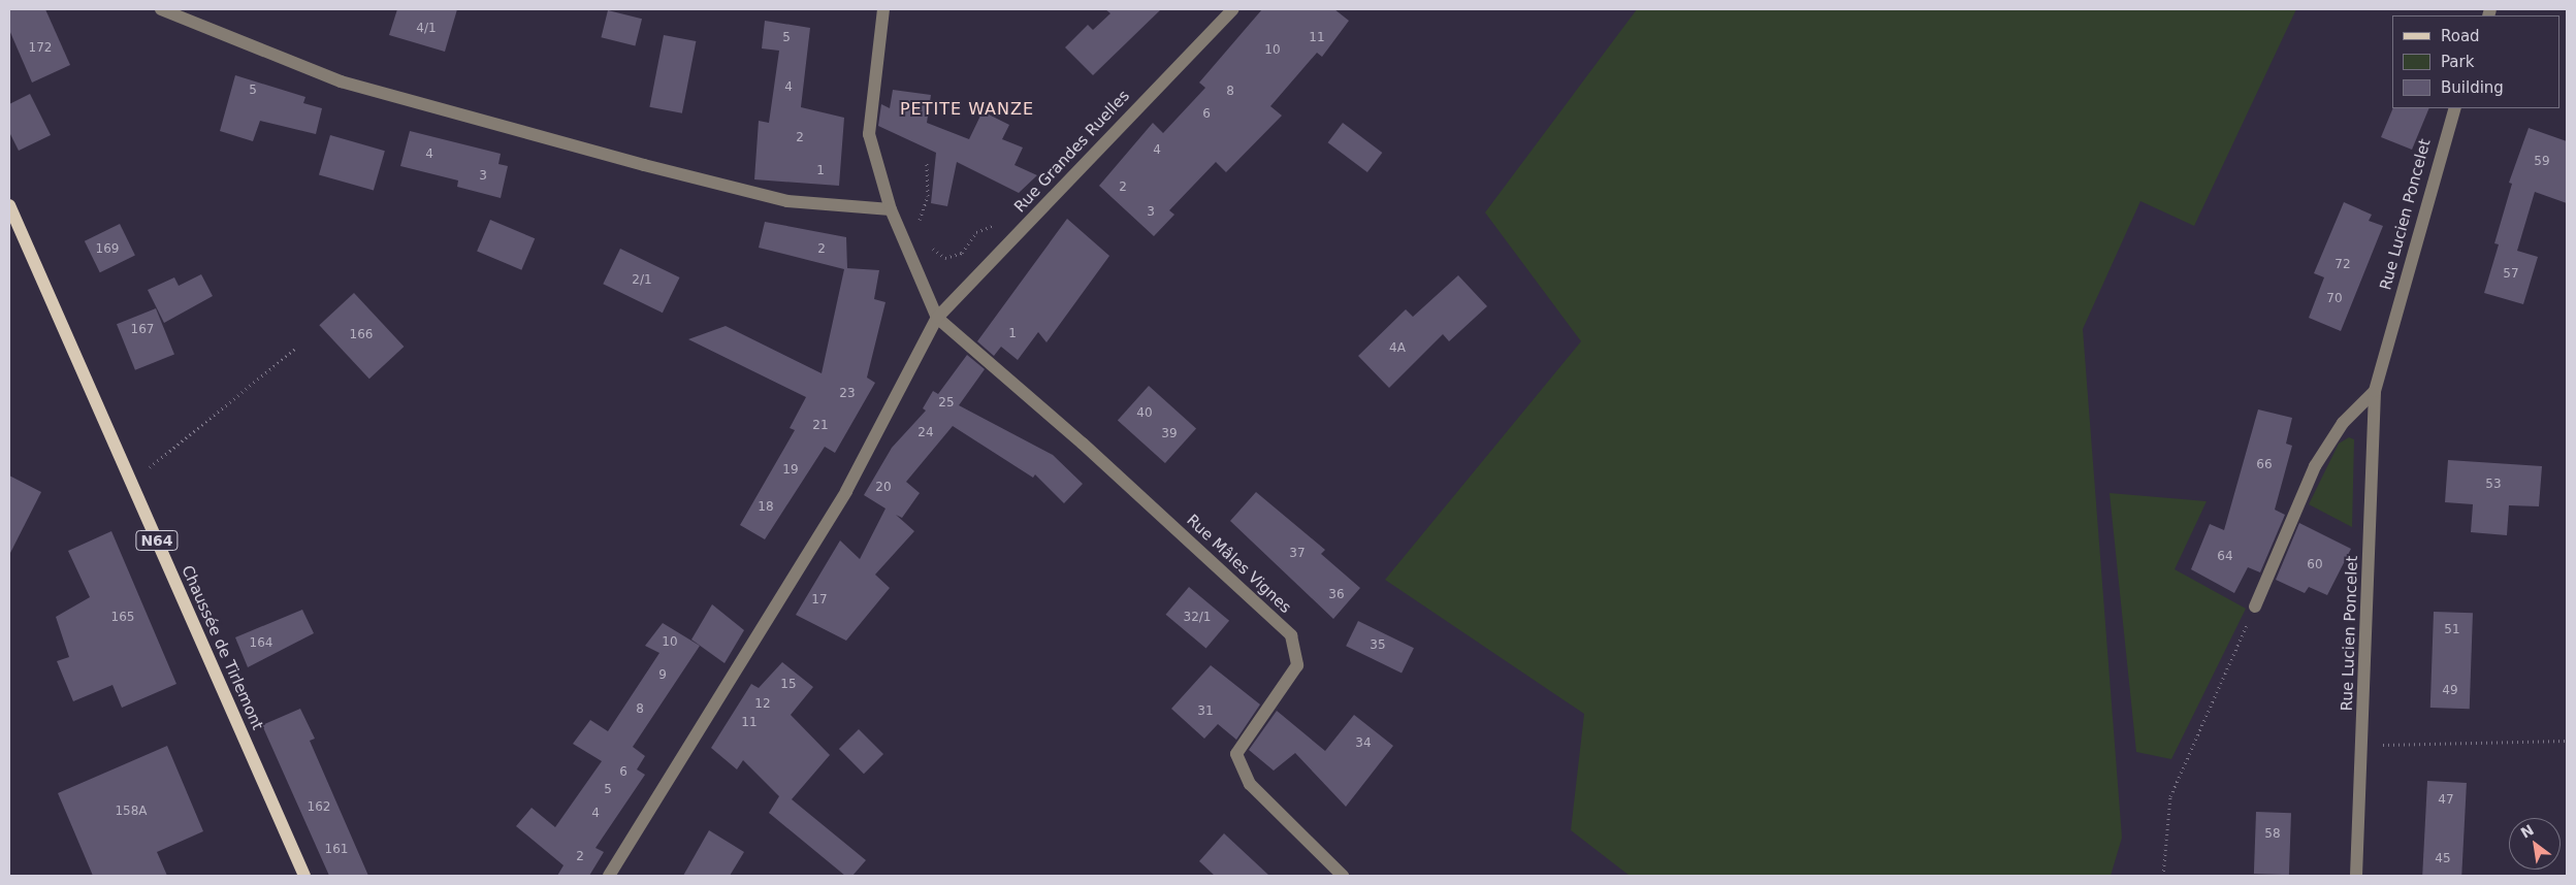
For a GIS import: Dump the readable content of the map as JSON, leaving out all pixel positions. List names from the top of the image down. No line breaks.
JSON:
{"streets":{"main road":["N64","Chaussée de Tirlemont"],"street":["Rue Grandes Ruelles","Rue Lucien Poncelet","Rue Mâles Vignes"]},"crossings":[["Rue Grandes Ruelles","Rue Mâles Vignes"]],"districts":["PETITE WANZE"],"house_numbers":["4/1","5","11","172","10","4","5","8","6","2","4","4","59","1","3","2","3","169","2","72","57","2/1","70","167","1","166","4A","23","25","40","21","24","39","66","19","53","20","18","37","64","60","36","17","165","32/1","51","10","164","35","9","15","49","12","8","31","11","34","6","5","47","162","158A","4","58","161","2","45"],"legend":["Road","Park","Building"],"north":"top left"}
